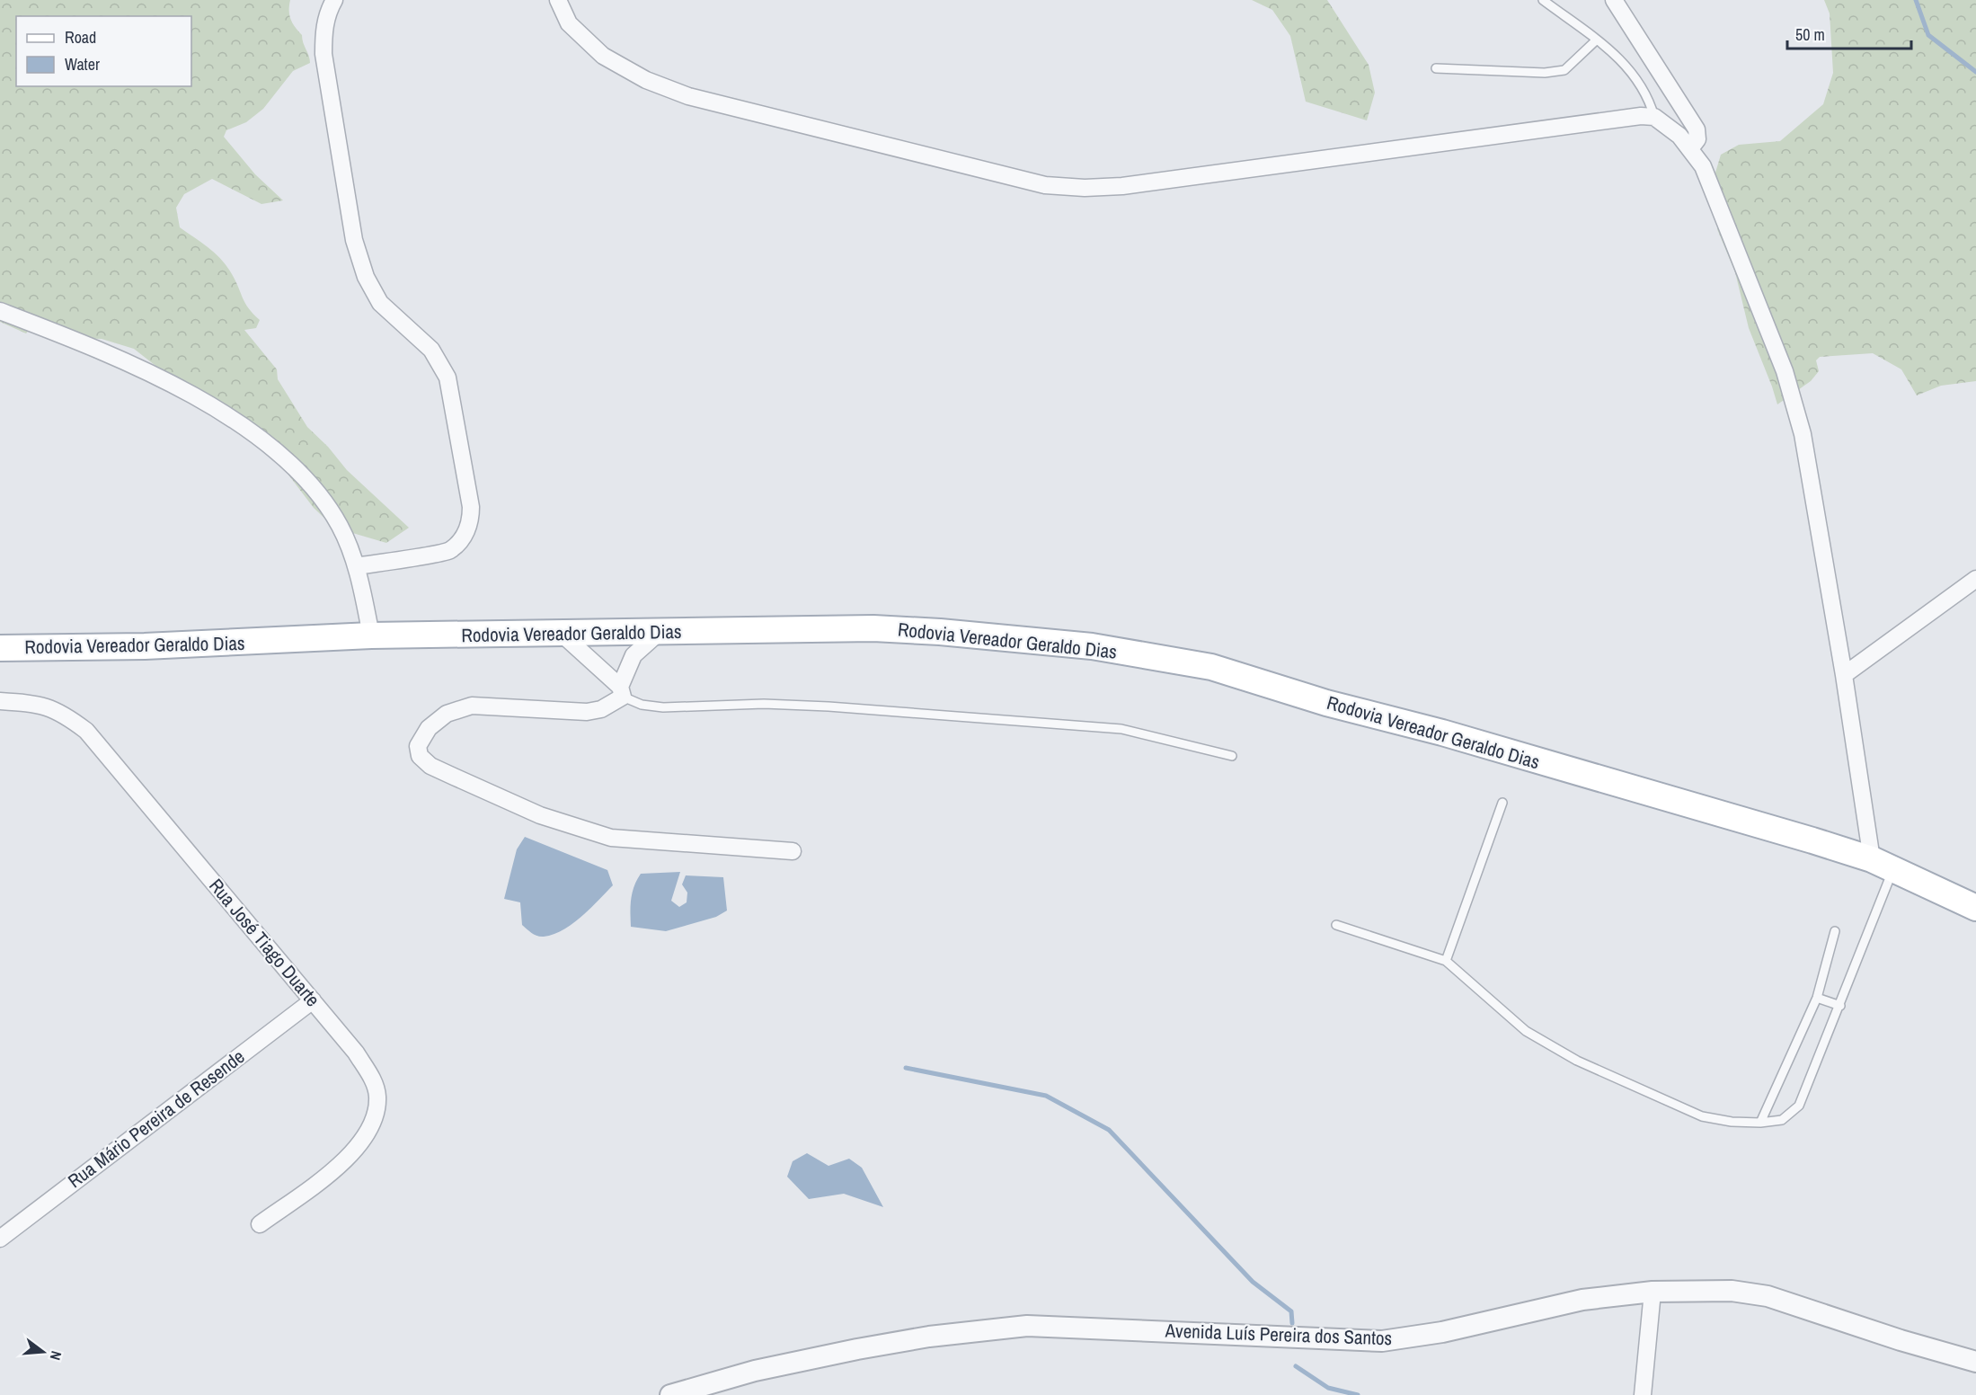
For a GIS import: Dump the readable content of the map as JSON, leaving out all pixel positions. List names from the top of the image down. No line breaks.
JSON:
{"streets":{"main road":["Rodovia Vereador Geraldo Dias"],"street":["Rua José Tiago Duarte","Rua Mário Pereira de Resende","Avenida Luís Pereira dos Santos"]},"crossings":[["Rua José Tiago Duarte","Rua Mário Pereira de Resende"]],"legend":["Road","Water"],"scale_bar":"50 m","north":"right"}
